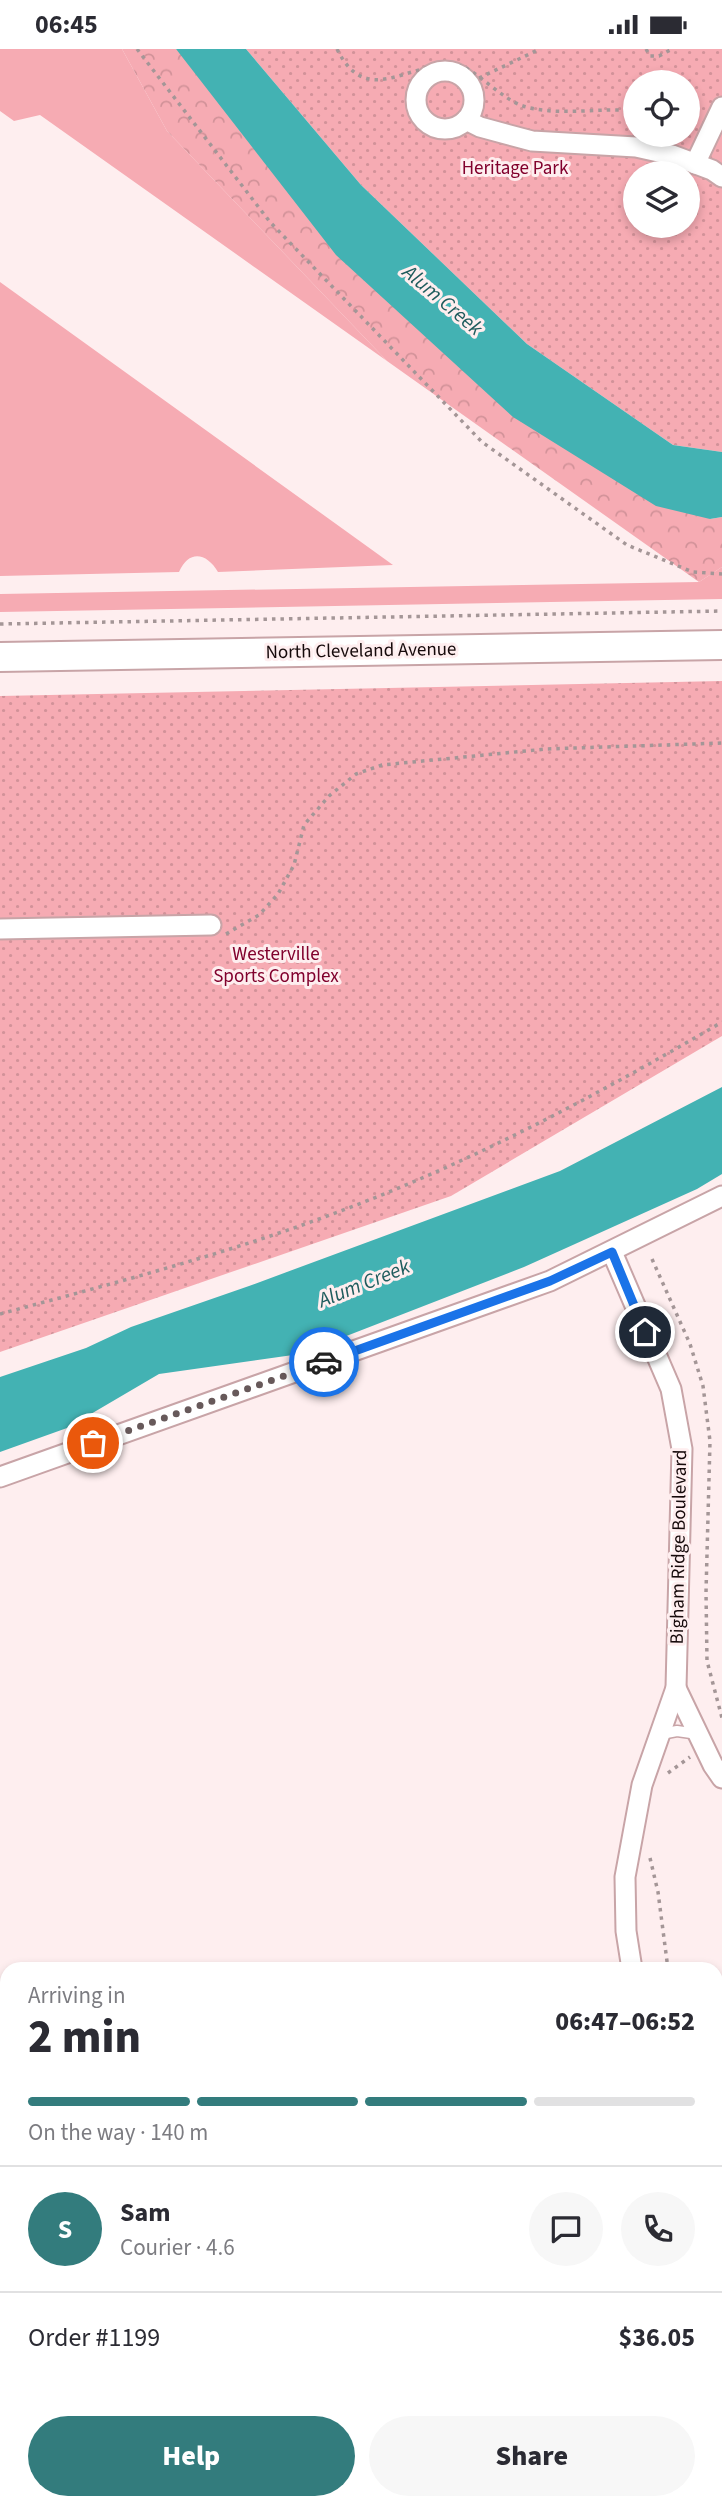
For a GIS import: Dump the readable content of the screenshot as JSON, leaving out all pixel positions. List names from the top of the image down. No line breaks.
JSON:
{"streets":{"main road":["North Cleveland Avenue"],"street":["Bigham Ridge Boulevard"]},"water":["Alum Creek"],"parks":["Heritage Park","Westerville Sports Complex"],"page":{"status":"06:45","heading":["2 min","Arriving in","06:47–06:52"],"panel":["Sam","Courier · 4.6","Order #1199","$36.05"],"bar":"On the way · 140 m","round":"S","buttons":["Help","Share"]}}
